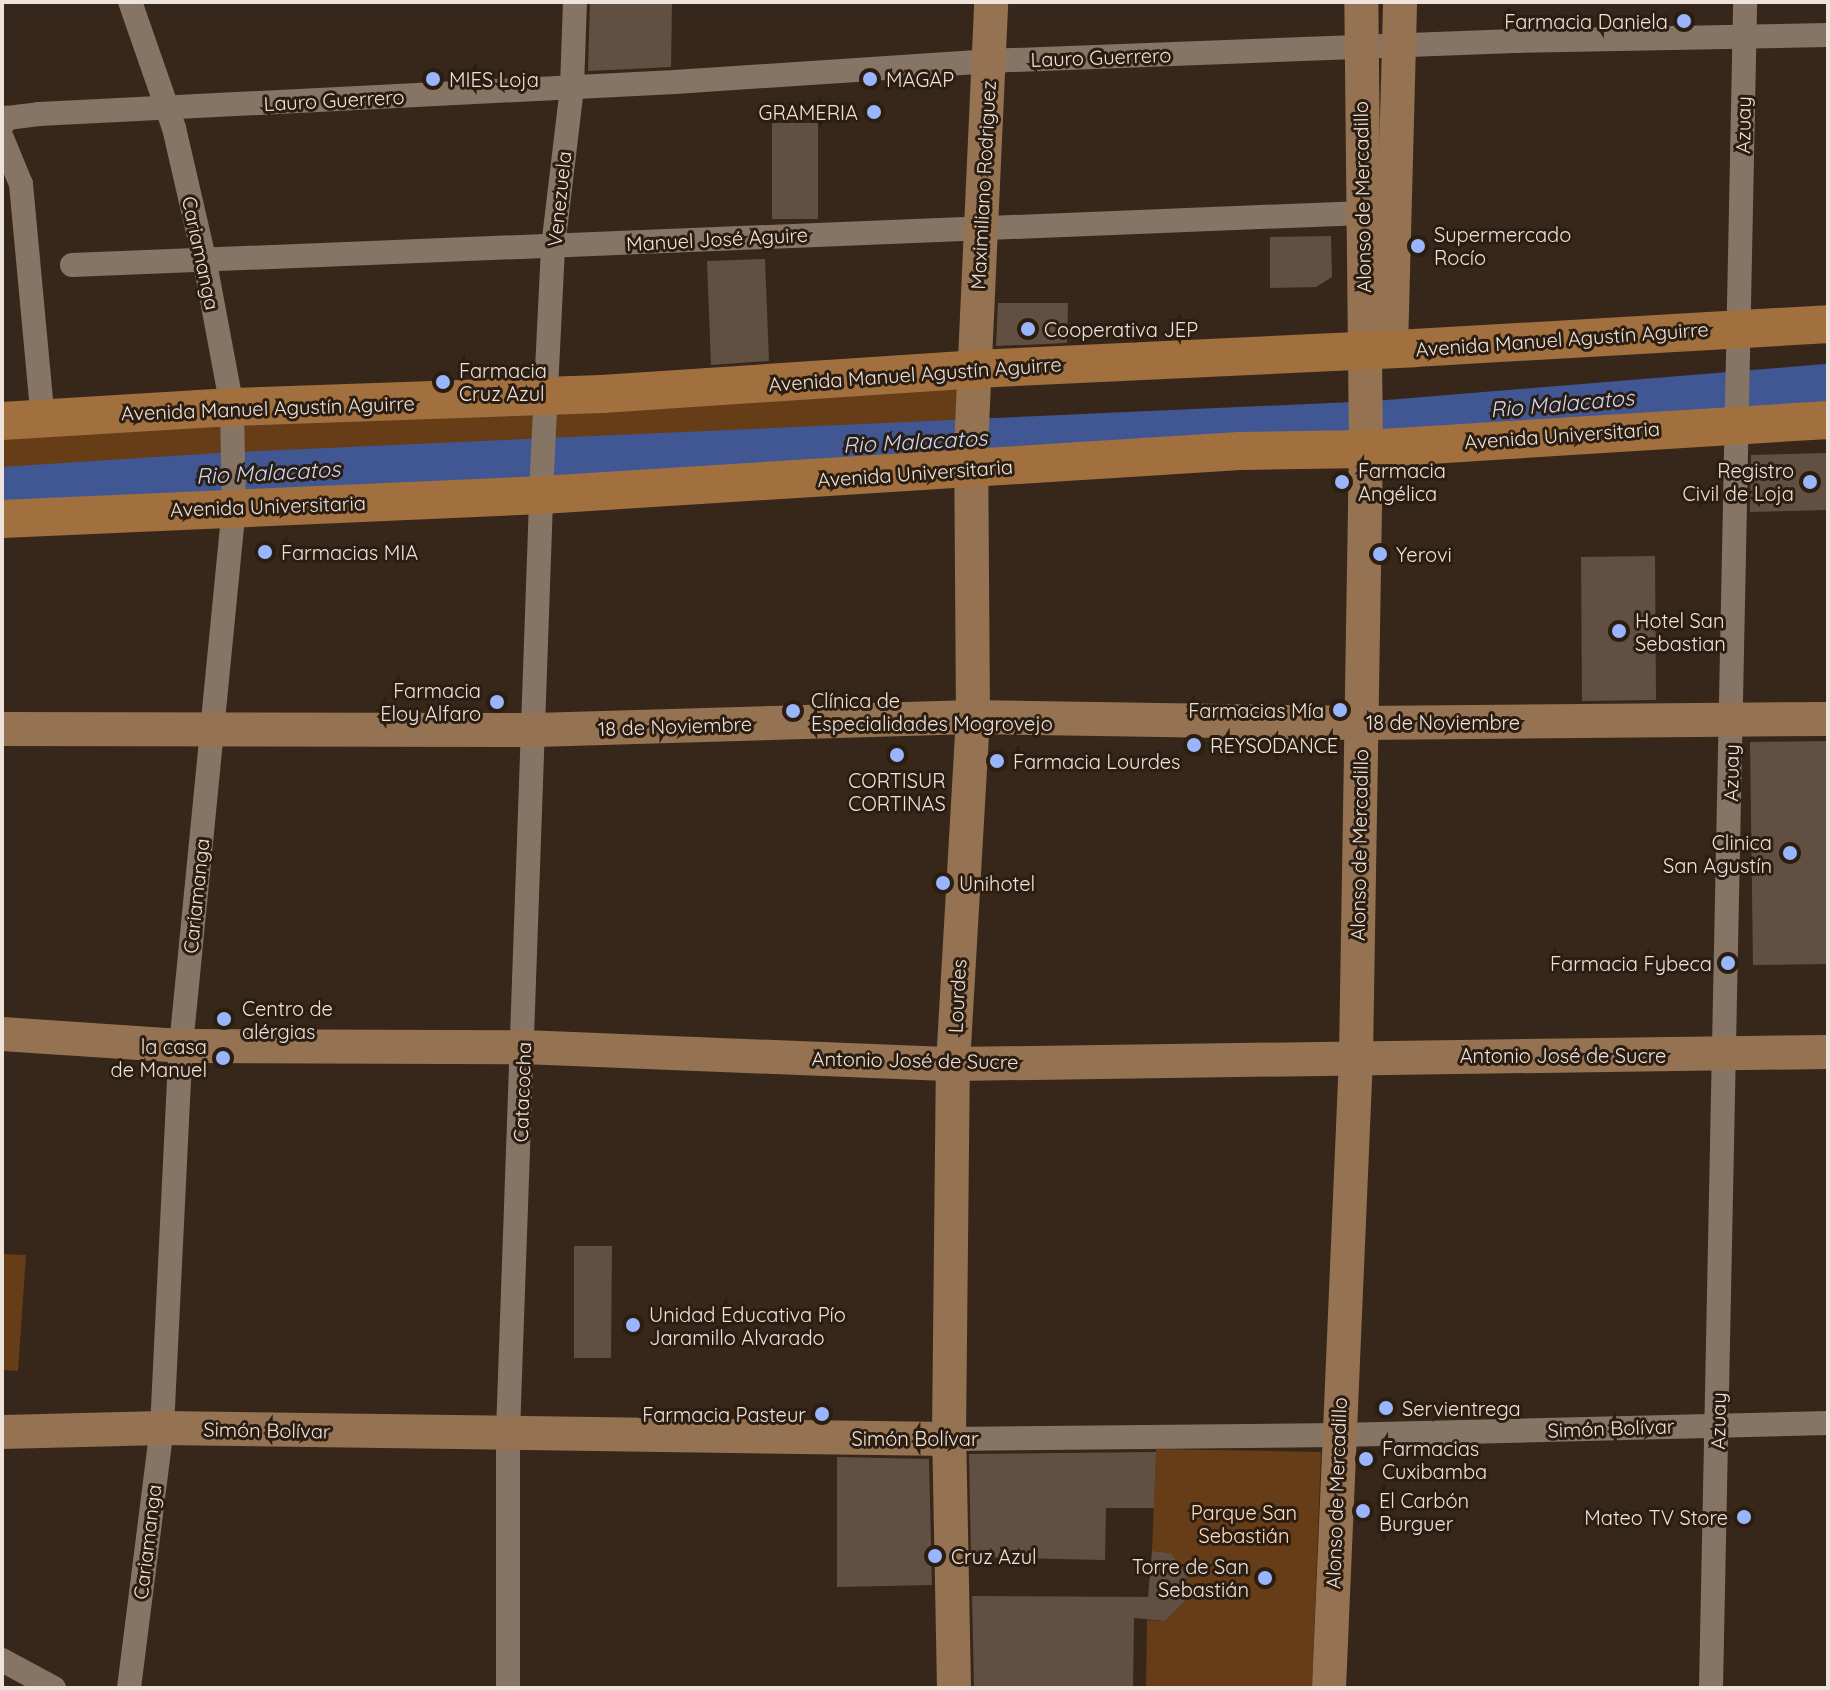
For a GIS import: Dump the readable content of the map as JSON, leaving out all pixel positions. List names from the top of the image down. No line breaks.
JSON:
{"streets":{"main road":["Avenida Manuel Agustín Aguirre","Avenida Universitaria"],"street":["Lauro Guerrero","Azuay","Maximiliano Rodriguez","Alonso de Mercadillo","Venezuela","Manuel José Aguire","Cariamanga","18 de Noviembre","Lourdes","Antonio José de Sucre","Catacocha","Simón Bolívar"]},"crossings":[["Lauro Guerrero","Azuay"],["Lauro Guerrero","Maximiliano Rodriguez"],["Lauro Guerrero","Alonso de Mercadillo"],["Lauro Guerrero","Venezuela"],["Lauro Guerrero","Cariamanga"],["Azuay","Avenida Manuel Agustín Aguirre"],["Azuay","Avenida Universitaria"],["Azuay","18 de Noviembre"],["Azuay","Antonio José de Sucre"],["Azuay","Simón Bolívar"],["Maximiliano Rodriguez","Manuel José Aguire"],["Maximiliano Rodriguez","Avenida Manuel Agustín Aguirre"],["Maximiliano Rodriguez","Avenida Universitaria"],["Maximiliano Rodriguez","Lourdes"],["Alonso de Mercadillo","Manuel José Aguire"],["Alonso de Mercadillo","Avenida Manuel Agustín Aguirre"],["Alonso de Mercadillo","Avenida Universitaria"],["Alonso de Mercadillo","18 de Noviembre"],["Alonso de Mercadillo","Antonio José de Sucre"],["Alonso de Mercadillo","Simón Bolívar"],["Venezuela","Manuel José Aguire"],["Venezuela","Avenida Manuel Agustín Aguirre"],["Venezuela","Avenida Universitaria"],["Venezuela","Catacocha"],["Manuel José Aguire","Cariamanga"],["Cariamanga","Avenida Manuel Agustín Aguirre"],["Cariamanga","Avenida Universitaria"],["Cariamanga","18 de Noviembre"],["Cariamanga","Antonio José de Sucre"],["Cariamanga","Simón Bolívar"],["Avenida Universitaria","Lourdes"],["Avenida Universitaria","Catacocha"],["18 de Noviembre","Lourdes"],["18 de Noviembre","Catacocha"],["Lourdes","Antonio José de Sucre"],["Lourdes","Simón Bolívar"],["Antonio José de Sucre","Catacocha"],["Catacocha","Simón Bolívar"]],"water":["Rio Malacatos"],"parks":["Parque San Sebastián"],"places":["Farmacia Daniela","MIES Loja","MAGAP","GRAMERIA","Supermercado Rocío","Cooperativa JEP","Farmacia Cruz Azul","Farmacia Angélica","Registro Civil de Loja","Farmacias MIA","Yerovi","Hotel San Sebastian","Farmacia Eloy Alfaro","Farmacias Mía","Clínica de Especialidades Mogrovejo","REYSODANCE","CORTISUR CORTINAS","Farmacia Lourdes","Clinica San Agustín","Unihotel","Farmacia Fybeca","Centro de alérgias","la casa de Manuel","Unidad Educativa Pío Jaramillo Alvarado","Servientrega","Farmacia Pasteur","Farmacias Cuxibamba","El Carbón Burguer","Mateo TV Store","Cruz Azul","Torre de San Sebastián"]}
